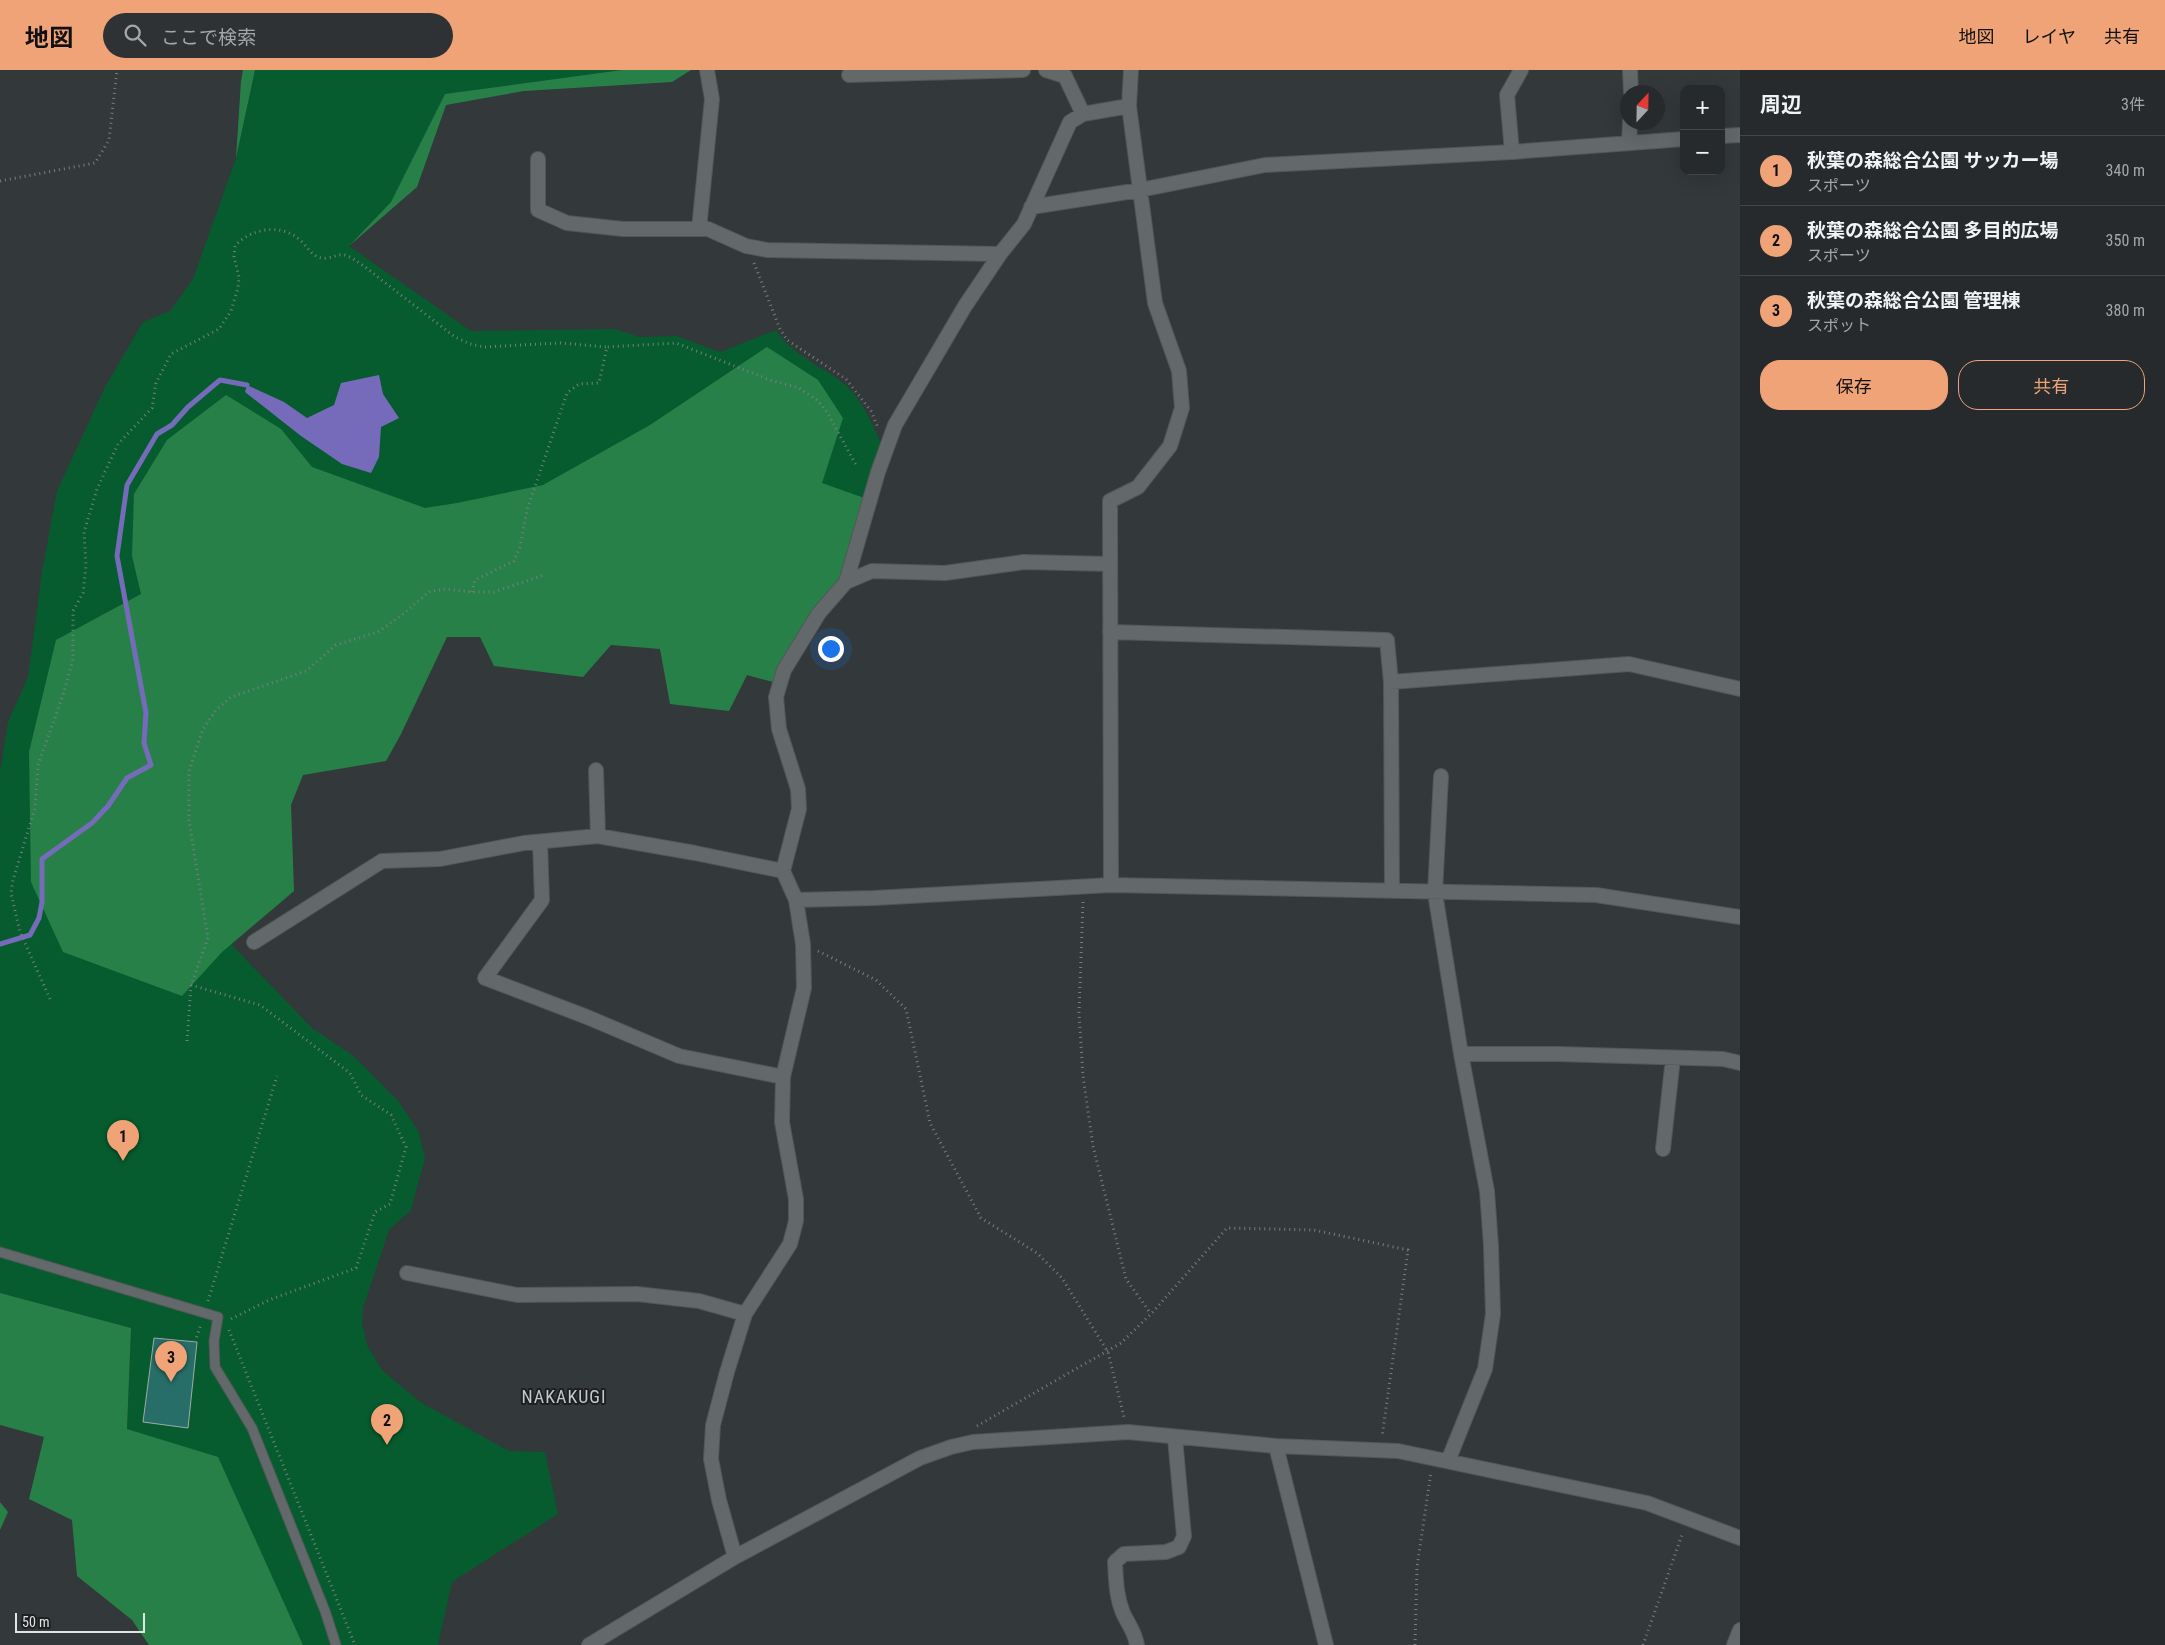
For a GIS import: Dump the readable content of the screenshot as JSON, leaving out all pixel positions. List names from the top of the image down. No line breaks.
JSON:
{"districts":["NAKAKUGI"],"scale_bar":"50 m","north":"top","page":{"header":"地図","search":"ここで検索","nav":["地図","レイヤ","共有"],"heading":["周辺","3件"],"map_buttons":["+","−"],"list":[{"mark":"1","name":"秋葉の森総合公園 サッカー場","note":"スポーツ","value":"340 m"},{"mark":"2","name":"秋葉の森総合公園 多目的広場","note":"スポーツ","value":"350 m"},{"mark":"3","name":"秋葉の森総合公園 管理棟","note":"スポット","value":"380 m"}],"buttons":["保存","共有"],"pins":["1","3","2"],"scale":"50 m"}}
